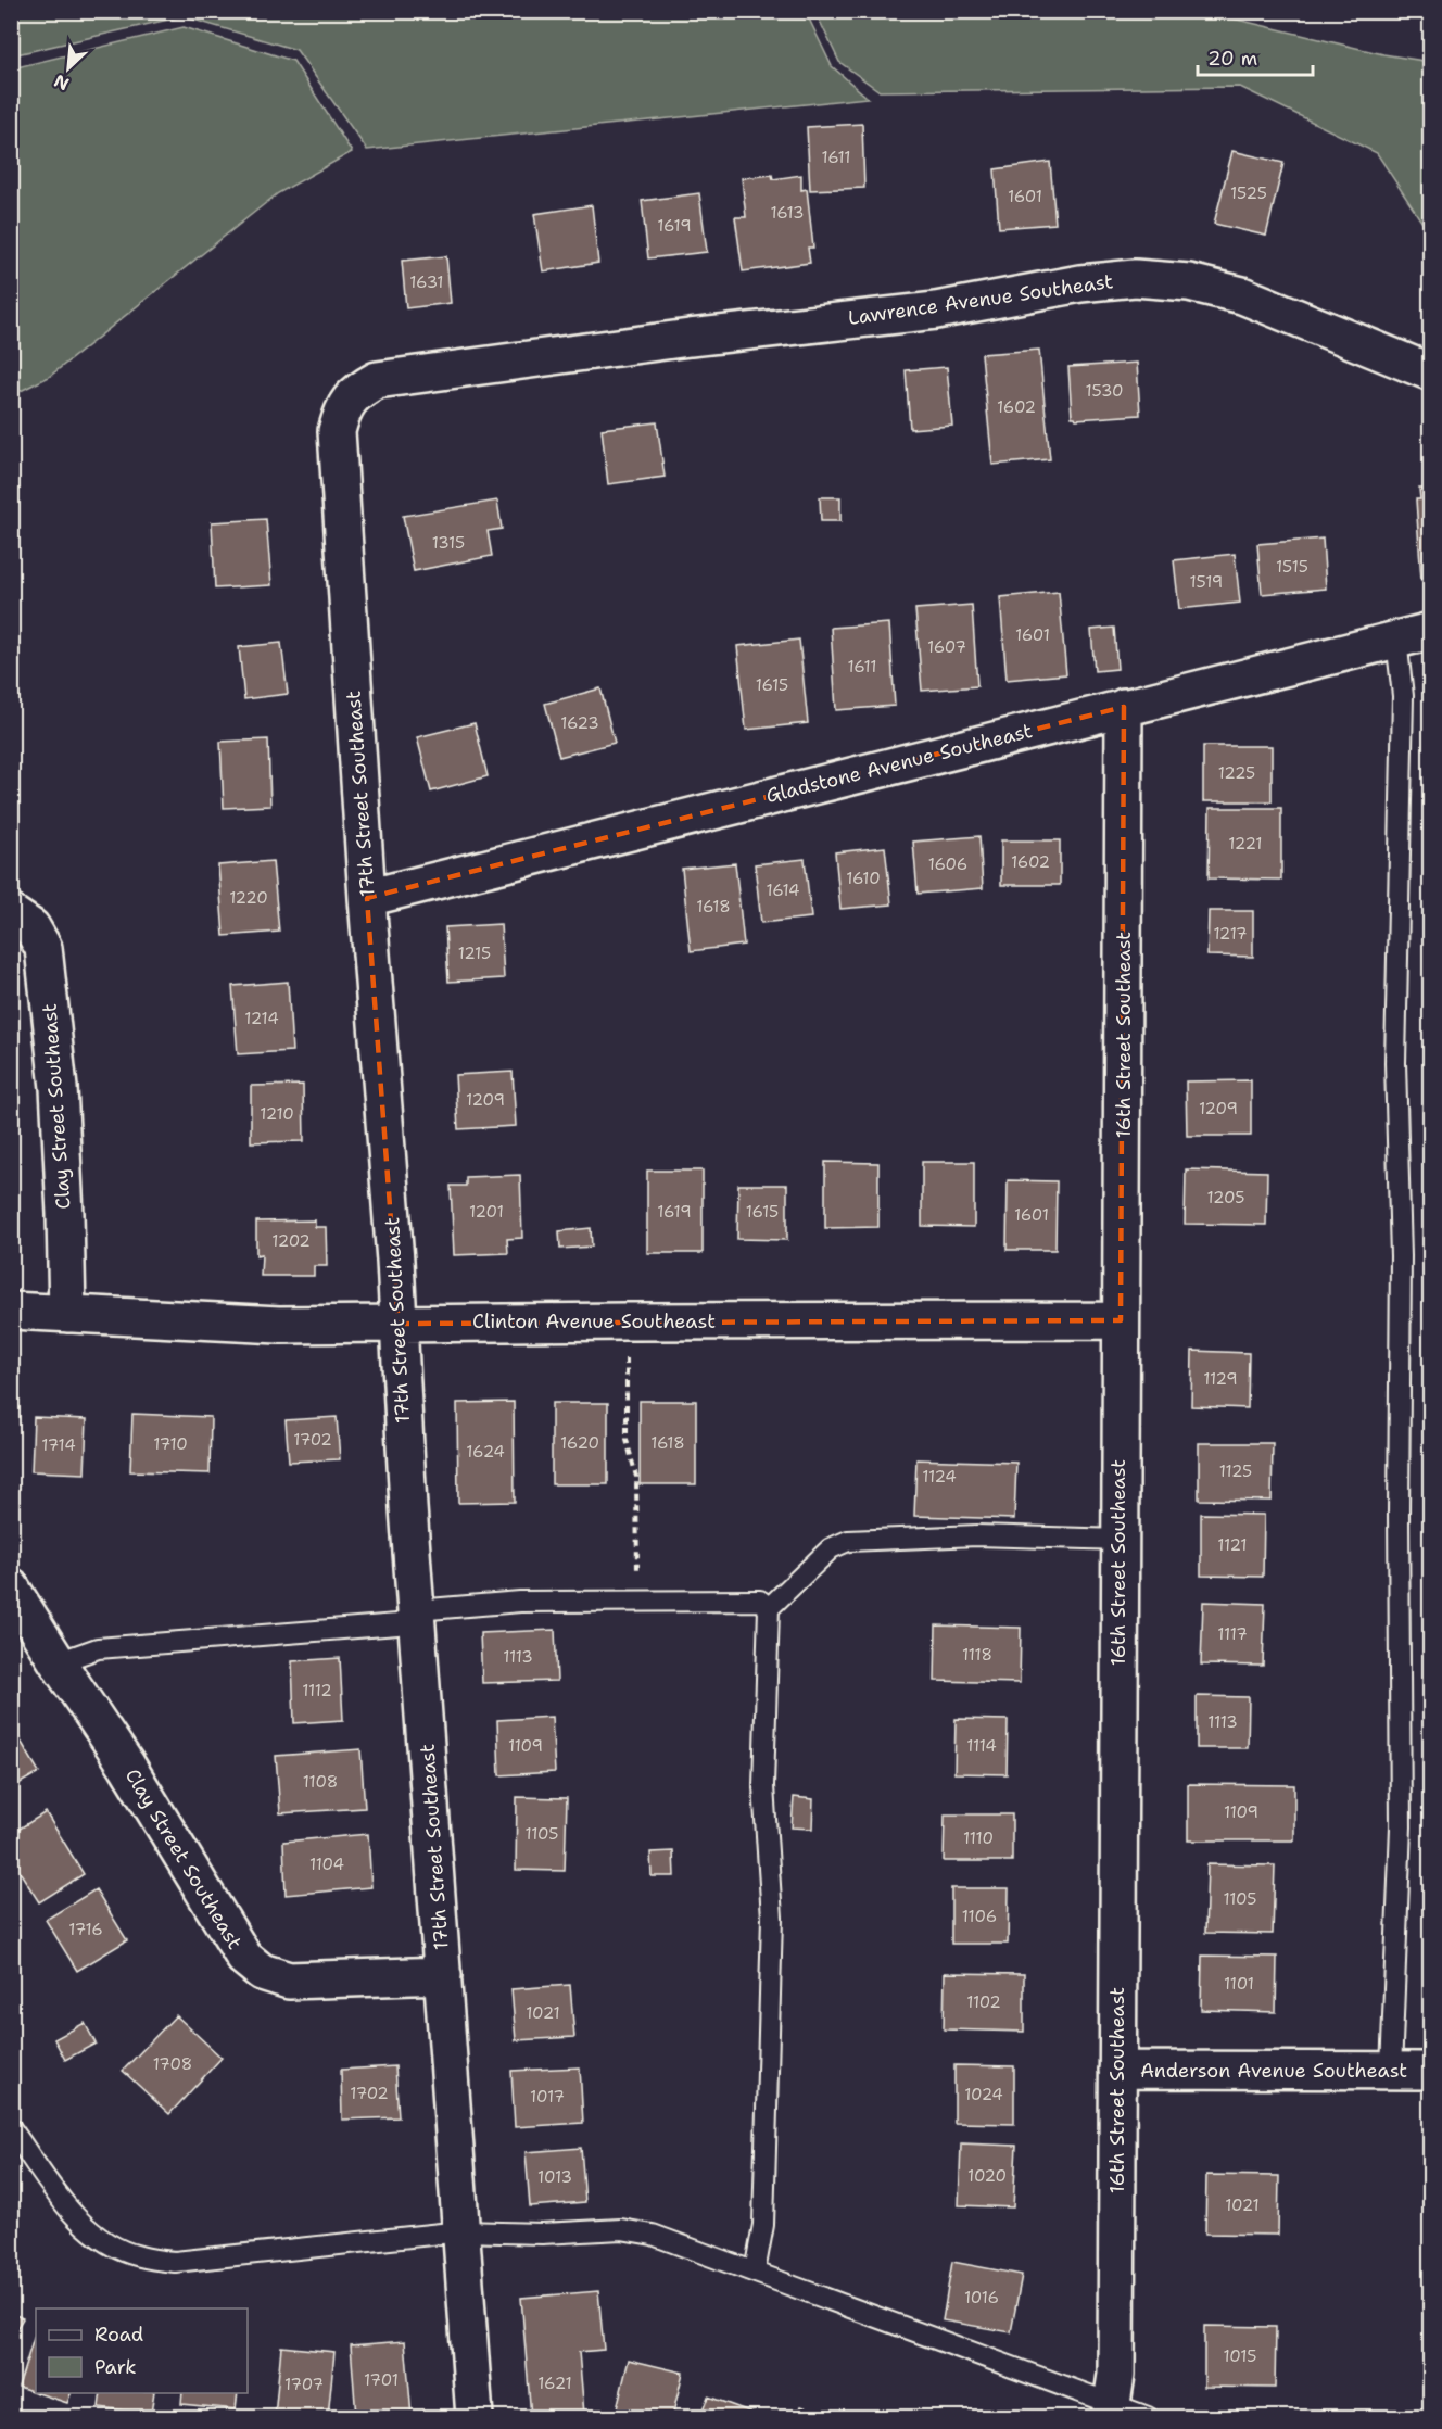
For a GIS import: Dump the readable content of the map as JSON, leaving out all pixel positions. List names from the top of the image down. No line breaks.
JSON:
{"streets":{"street":["Lawrence Avenue Southeast","Gladstone Avenue Southeast","17th Street Southeast","16th Street Southeast","Clay Street Southeast","Clinton Avenue Southeast","Anderson Avenue Southeast"]},"crossings":[["Lawrence Avenue Southeast","17th Street Southeast"],["Gladstone Avenue Southeast","17th Street Southeast"],["Gladstone Avenue Southeast","16th Street Southeast"],["17th Street Southeast","Clay Street Southeast"],["17th Street Southeast","Clinton Avenue Southeast"],["16th Street Southeast","Clinton Avenue Southeast"],["16th Street Southeast","Anderson Avenue Southeast"],["Clay Street Southeast","Clinton Avenue Southeast"]],"house_numbers":["1611","1525","1601","1613","1619","1631","1530","1602","1315","1515","1519","1601","1607","1611","1615","1623","1225","1221","1602","1606","1610","1614","1220","1618","1217","1215","1214","1209","1209","1210","1205","1201","1619","1615","1601","1202","1129","1702","1620","1618","1710","1714","1624","1125","1124","1121","1117","1118","1113","1112","1113","1109","1114","1108","1109","1105","1110","1104","1105","1106","1716","1101","1102","1021","1708","1702","1024","1017","1020","1013","1021","1016","1015","1701","1621","1707"],"legend":["Road","Park"],"scale_bar":"20 m","north":"bottom left"}
